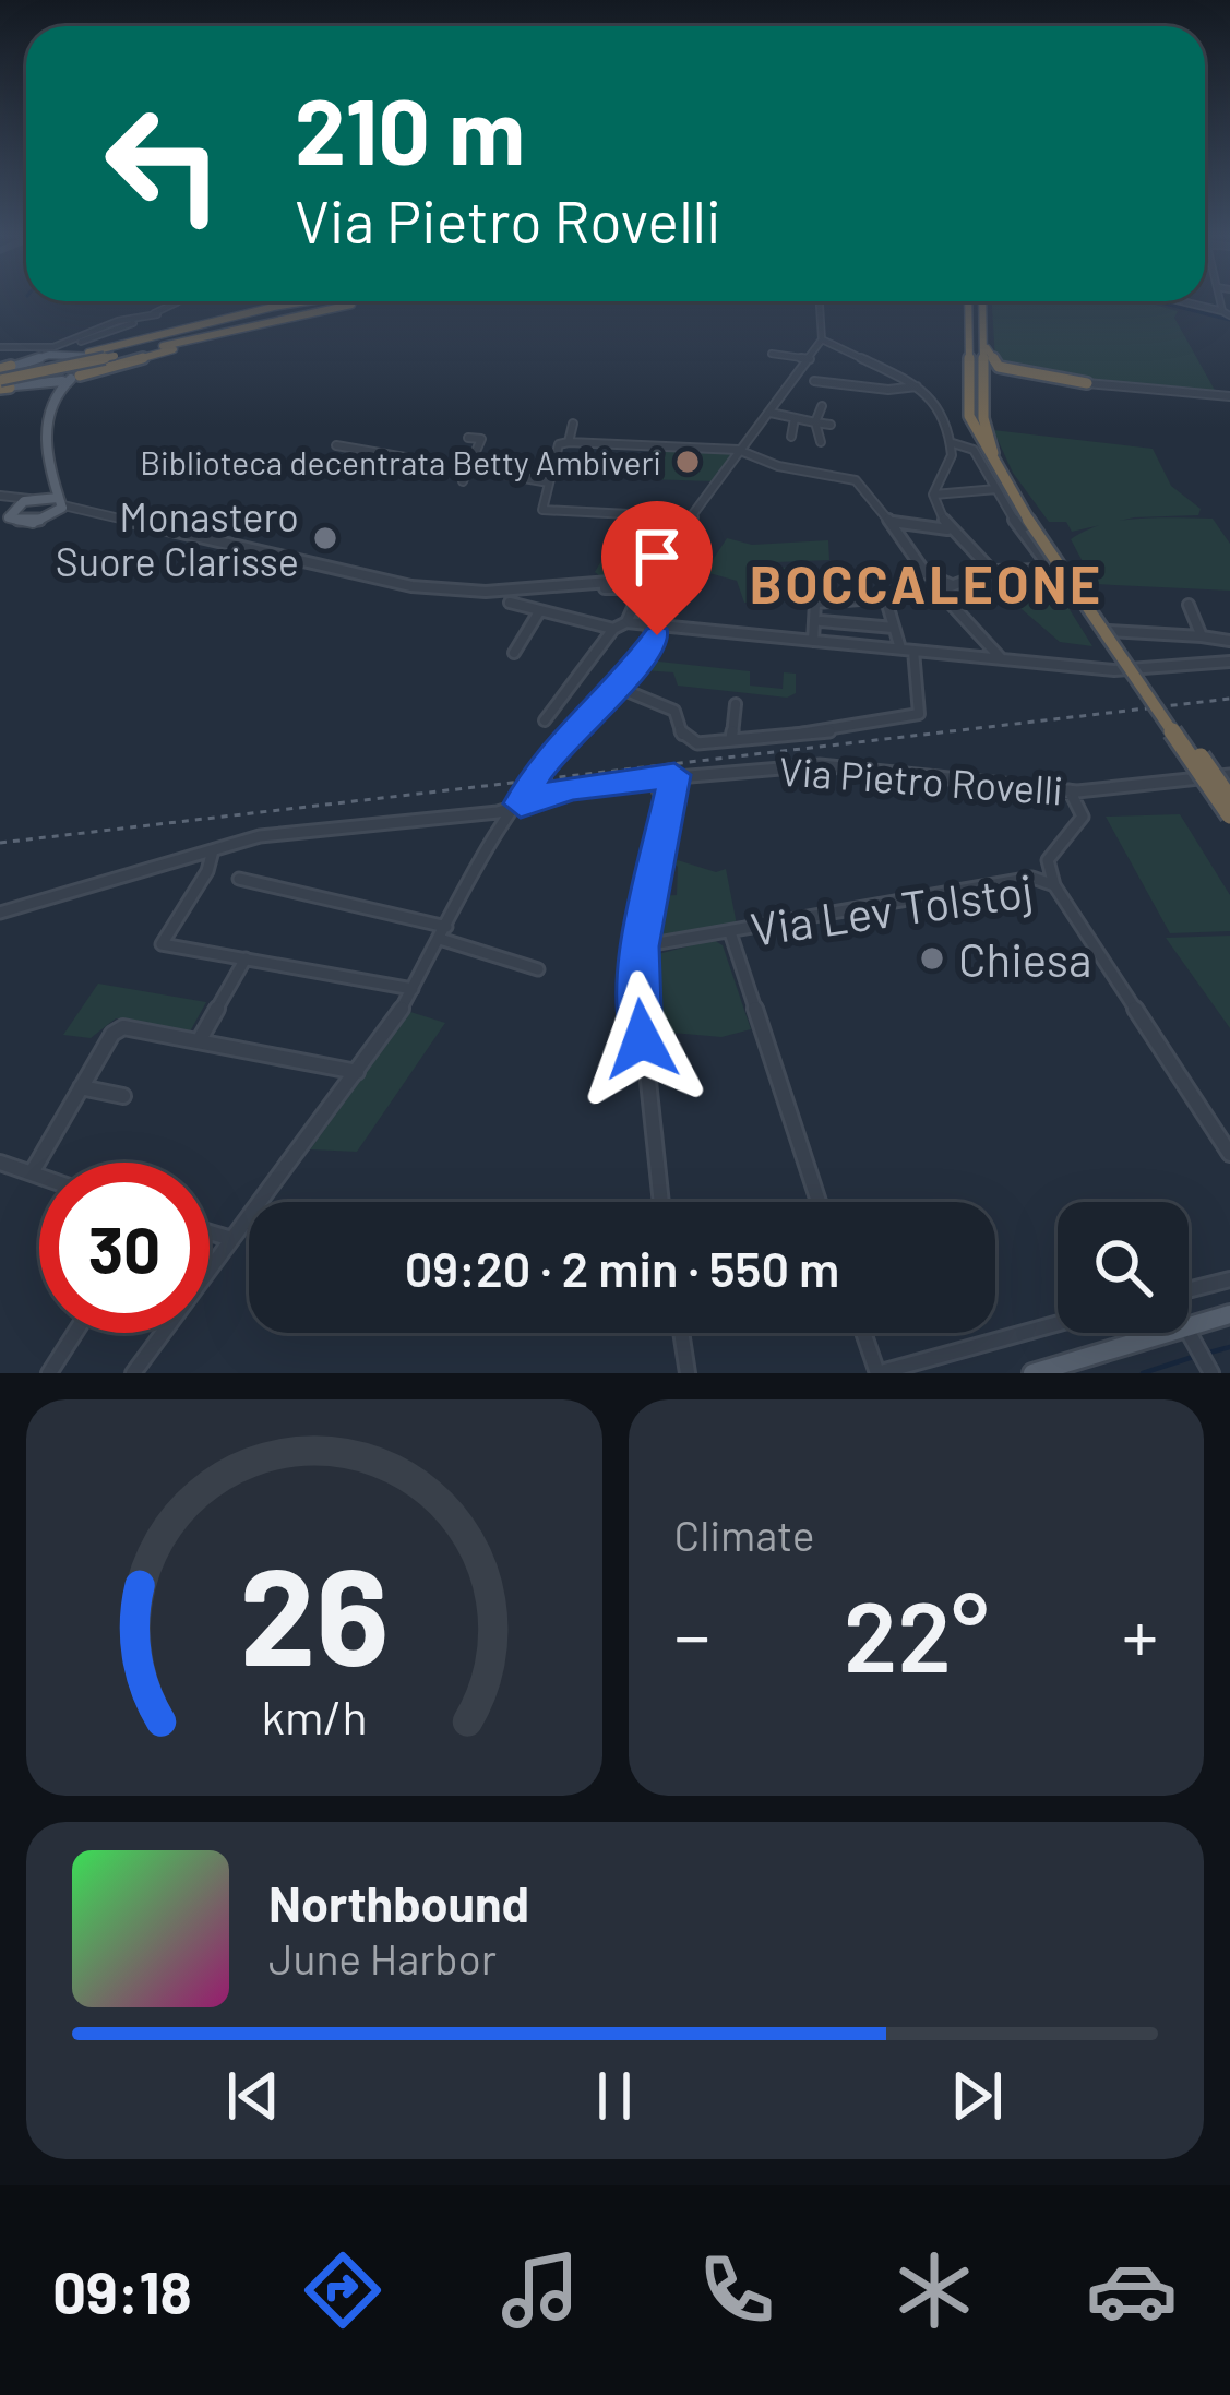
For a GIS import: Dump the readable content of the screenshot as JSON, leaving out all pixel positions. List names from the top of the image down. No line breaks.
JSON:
{"streets":{"street":["Via Pietro Rovelli","Via Lev Tolstoj"]},"crossings":[["Via Pietro Rovelli","Via Lev Tolstoj"]],"districts":["BOCCALEONE"],"places":["Biblioteca decentrata Betty Ambiveri","Monastero Suore Clarisse","Chiesa"],"page":{"turn":["210 m","Via Pietro Rovelli"],"limit":"30","trip":"09:20 · 2 min · 550 m","tile":"Climate","heat":["−","22°","+"],"song":["Northbound","June Harbor"],"tabs":"09:18","gauge":["26","km/h"]}}
